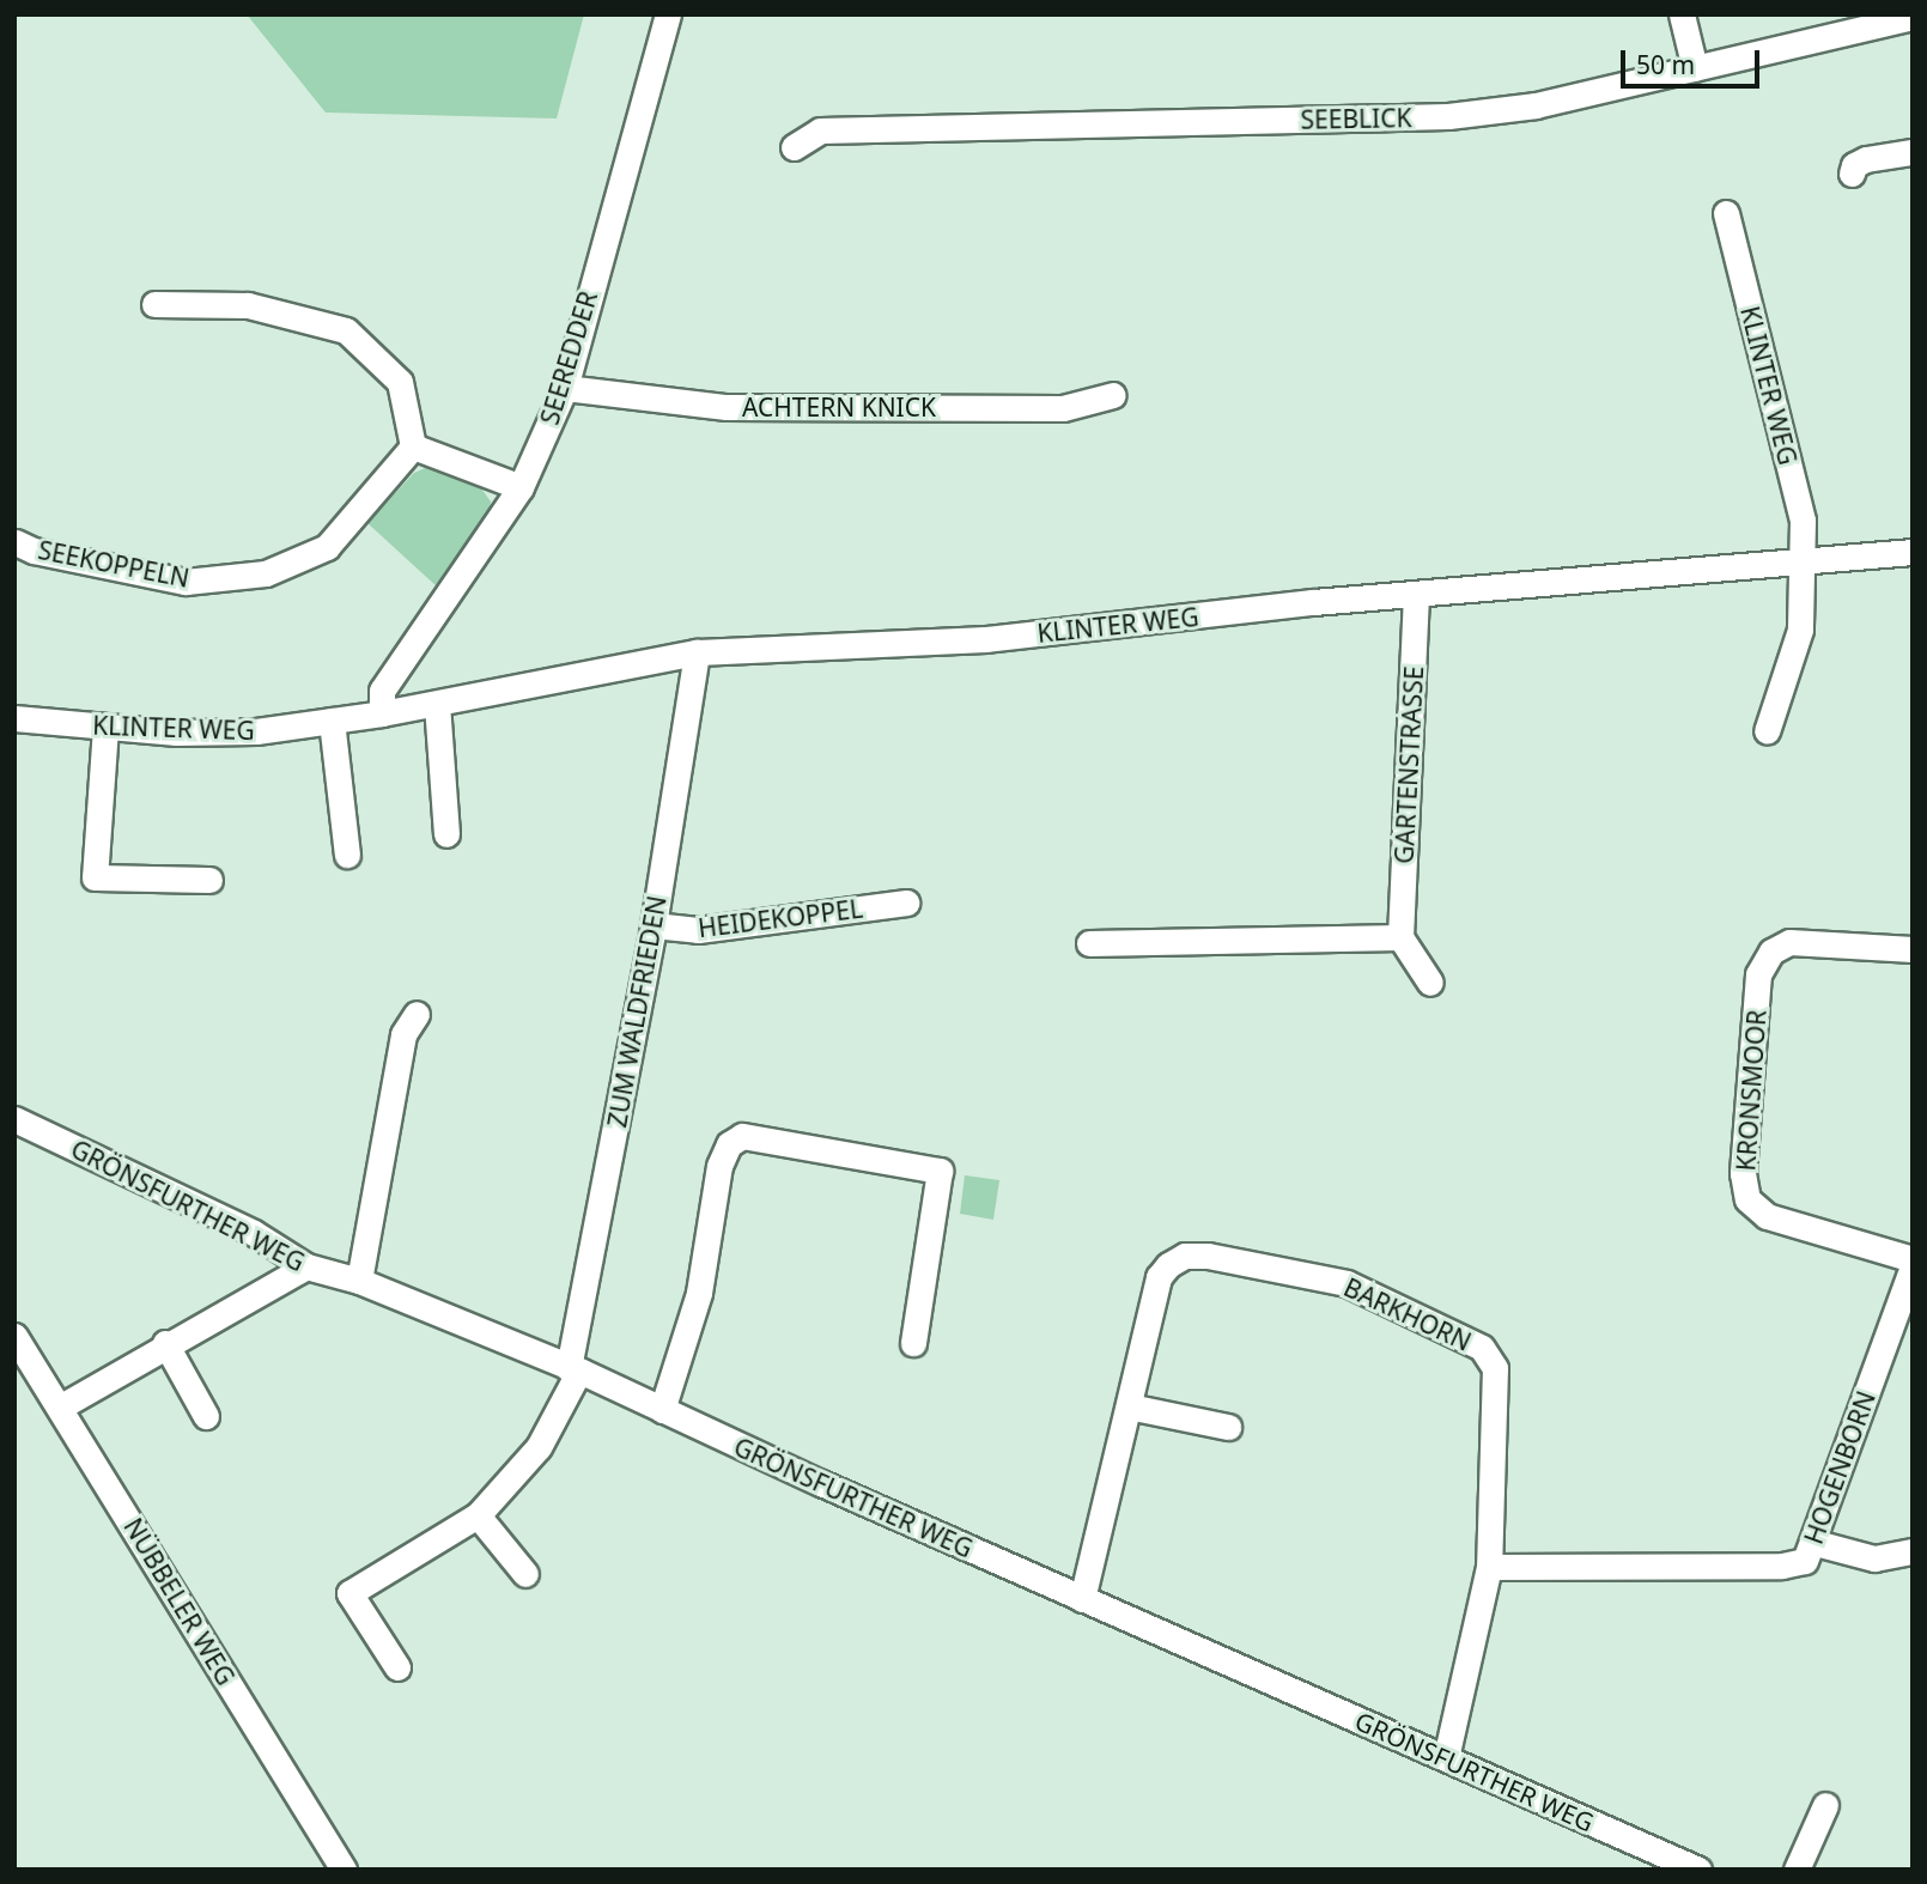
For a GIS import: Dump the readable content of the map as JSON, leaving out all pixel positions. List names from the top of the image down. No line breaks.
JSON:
{"streets":{"street":["SEEBLICK","SEEREDDER","KLINTER WEG","ACHTERN KNICK","SEEKOPPELN","GARTENSTRASSE","HEIDEKOPPEL","ZUM WALDFRIEDEN","KRONSMOOR","GRÖNSFURTHER WEG","BARKHORN","HOGENBORN","NÜBBELER WEG"]},"crossings":[["SEEREDDER","KLINTER WEG"],["SEEREDDER","ACHTERN KNICK"],["KLINTER WEG","GARTENSTRASSE"],["KLINTER WEG","ZUM WALDFRIEDEN"],["HEIDEKOPPEL","ZUM WALDFRIEDEN"],["ZUM WALDFRIEDEN","GRÖNSFURTHER WEG"],["KRONSMOOR","HOGENBORN"],["GRÖNSFURTHER WEG","BARKHORN"],["BARKHORN","HOGENBORN"]],"scale_bar":"50 m"}
